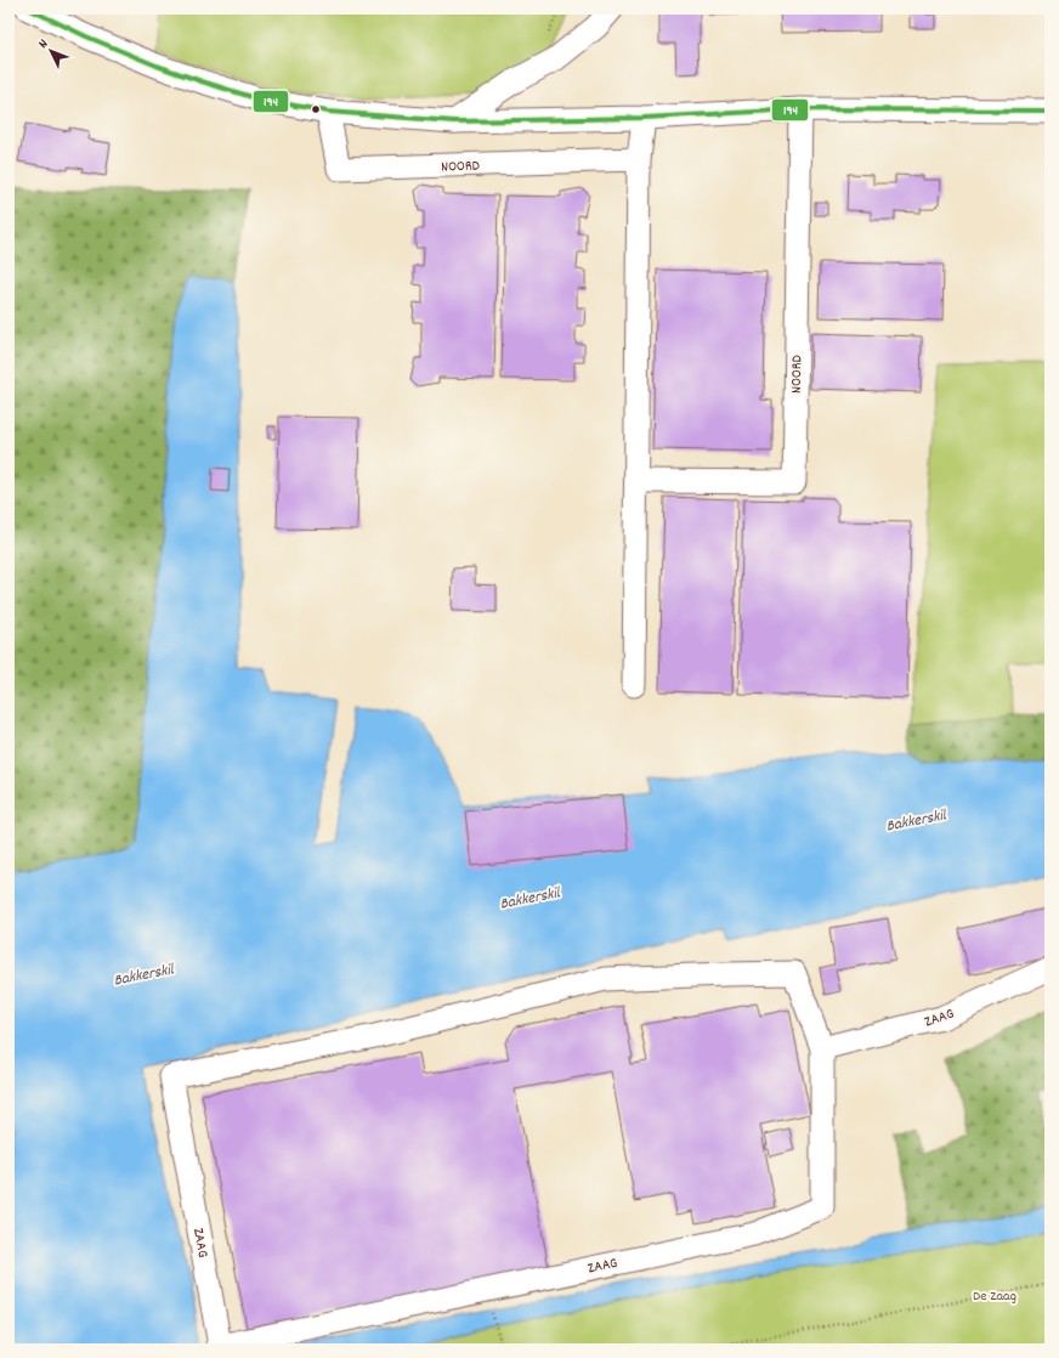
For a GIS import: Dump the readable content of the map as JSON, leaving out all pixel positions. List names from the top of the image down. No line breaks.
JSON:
{"streets":{"street":["NOORD","ZAAG"]},"water":["Bakkerskil"],"parks":["De Zaag"],"lines":["transit line 194"],"north":"top left"}
